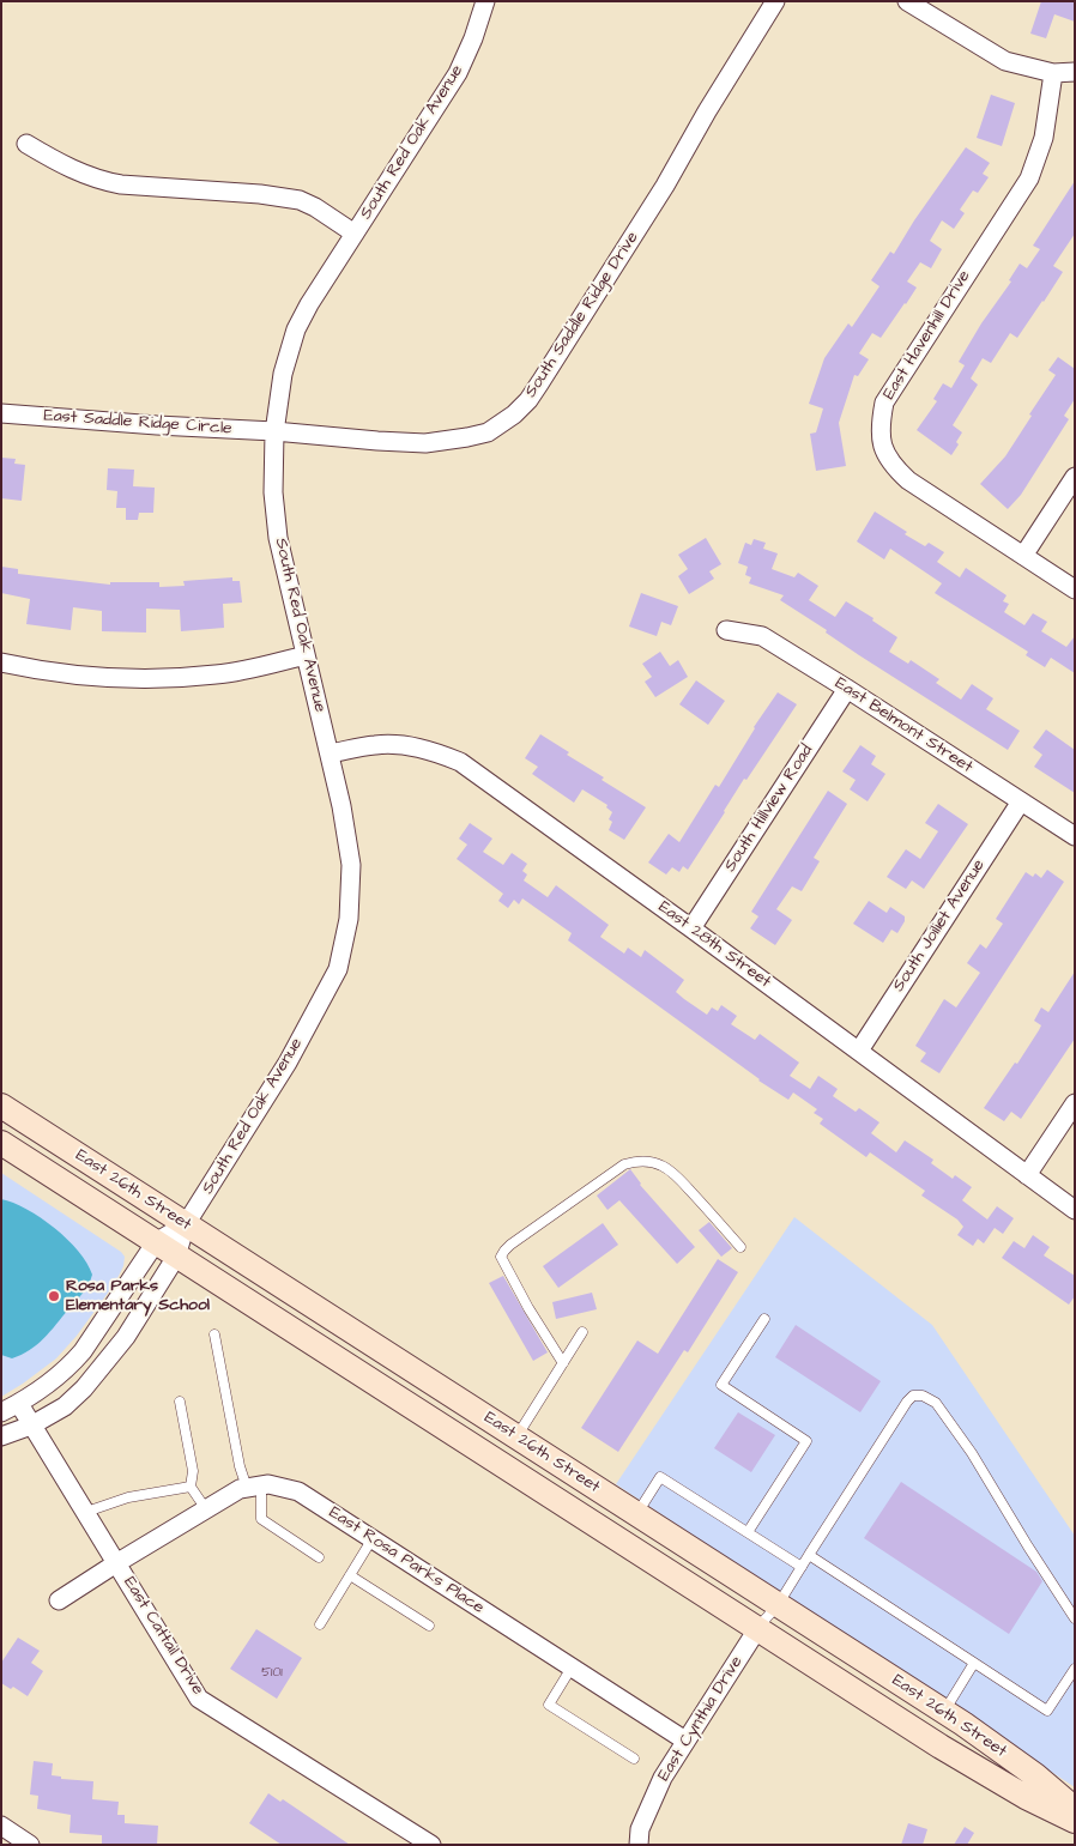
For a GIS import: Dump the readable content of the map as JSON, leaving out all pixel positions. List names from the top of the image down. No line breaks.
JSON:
{"streets":{"main road":["East 26th Street"],"street":["South Red Oak Avenue","South Saddle Ridge Drive","East Havenhill Drive","East Saddle Ridge Circle","East Belmont Street","South Hillview Road","South Joiliet Avenue","East 28th Street","East Rosa Parks Place","East Cattail Drive","East Cynthia Drive"]},"crossings":[["South Red Oak Avenue","South Saddle Ridge Drive"],["South Red Oak Avenue","East Saddle Ridge Circle"],["South Red Oak Avenue","East 28th Street"],["South Red Oak Avenue","East 26th Street"],["South Red Oak Avenue","East Cattail Drive"],["South Saddle Ridge Drive","East Saddle Ridge Circle"],["East Belmont Street","South Hillview Road"],["East Belmont Street","South Joiliet Avenue"],["South Hillview Road","East 28th Street"],["South Joiliet Avenue","East 28th Street"],["East 26th Street","East Cynthia Drive"],["East Rosa Parks Place","East Cynthia Drive"]],"places":["Rosa Parks Elementary School"],"house_numbers":["5101"]}
